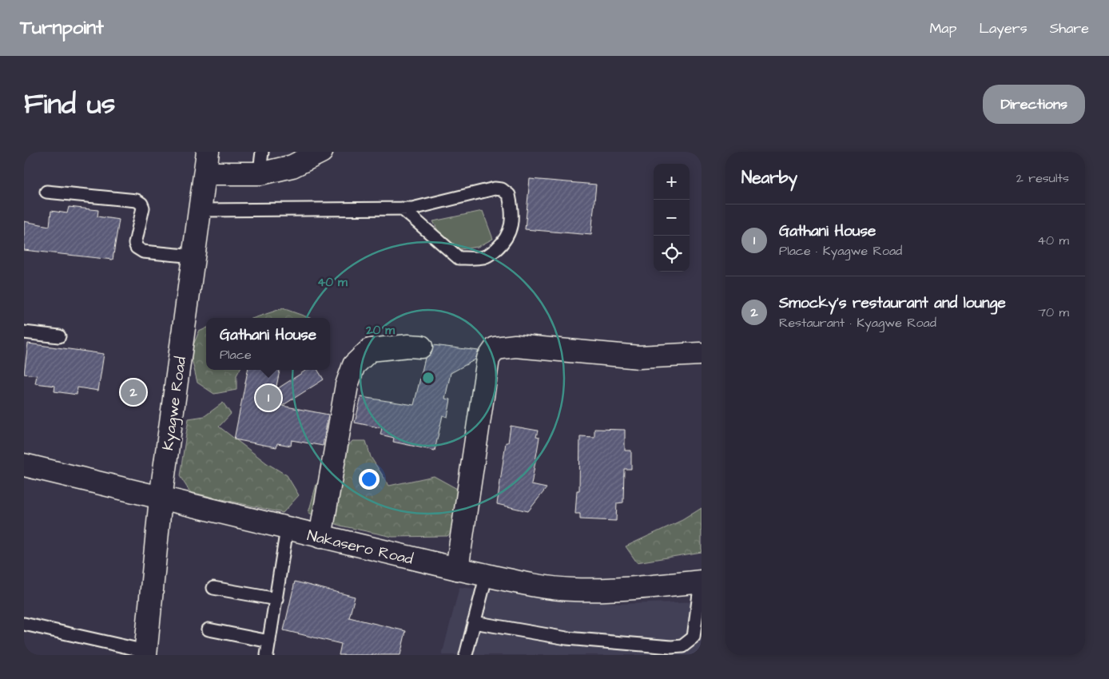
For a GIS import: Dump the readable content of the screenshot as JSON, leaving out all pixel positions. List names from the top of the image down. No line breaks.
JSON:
{"streets":{"street":["Kyagwe Road","Nakasero Road"]},"crossings":[["Kyagwe Road","Nakasero Road"]],"page":{"header":"Turnpoint","nav":["Map","Layers","Share"],"title":"Find us","buttons":"Directions","heading":["Nearby","2 results"],"map_buttons":["+","−"],"list":[{"mark":"1","name":"Gathani House","note":"Place · Kyagwe Road","value":"40 m"},{"mark":"2","name":"Smocky’s restaurant and lounge","note":"Restaurant · Kyagwe Road","value":"70 m"}],"popup":["Gathani House","Place"],"pins":["2","1"]},"rings":["40 m","20 m"]}
